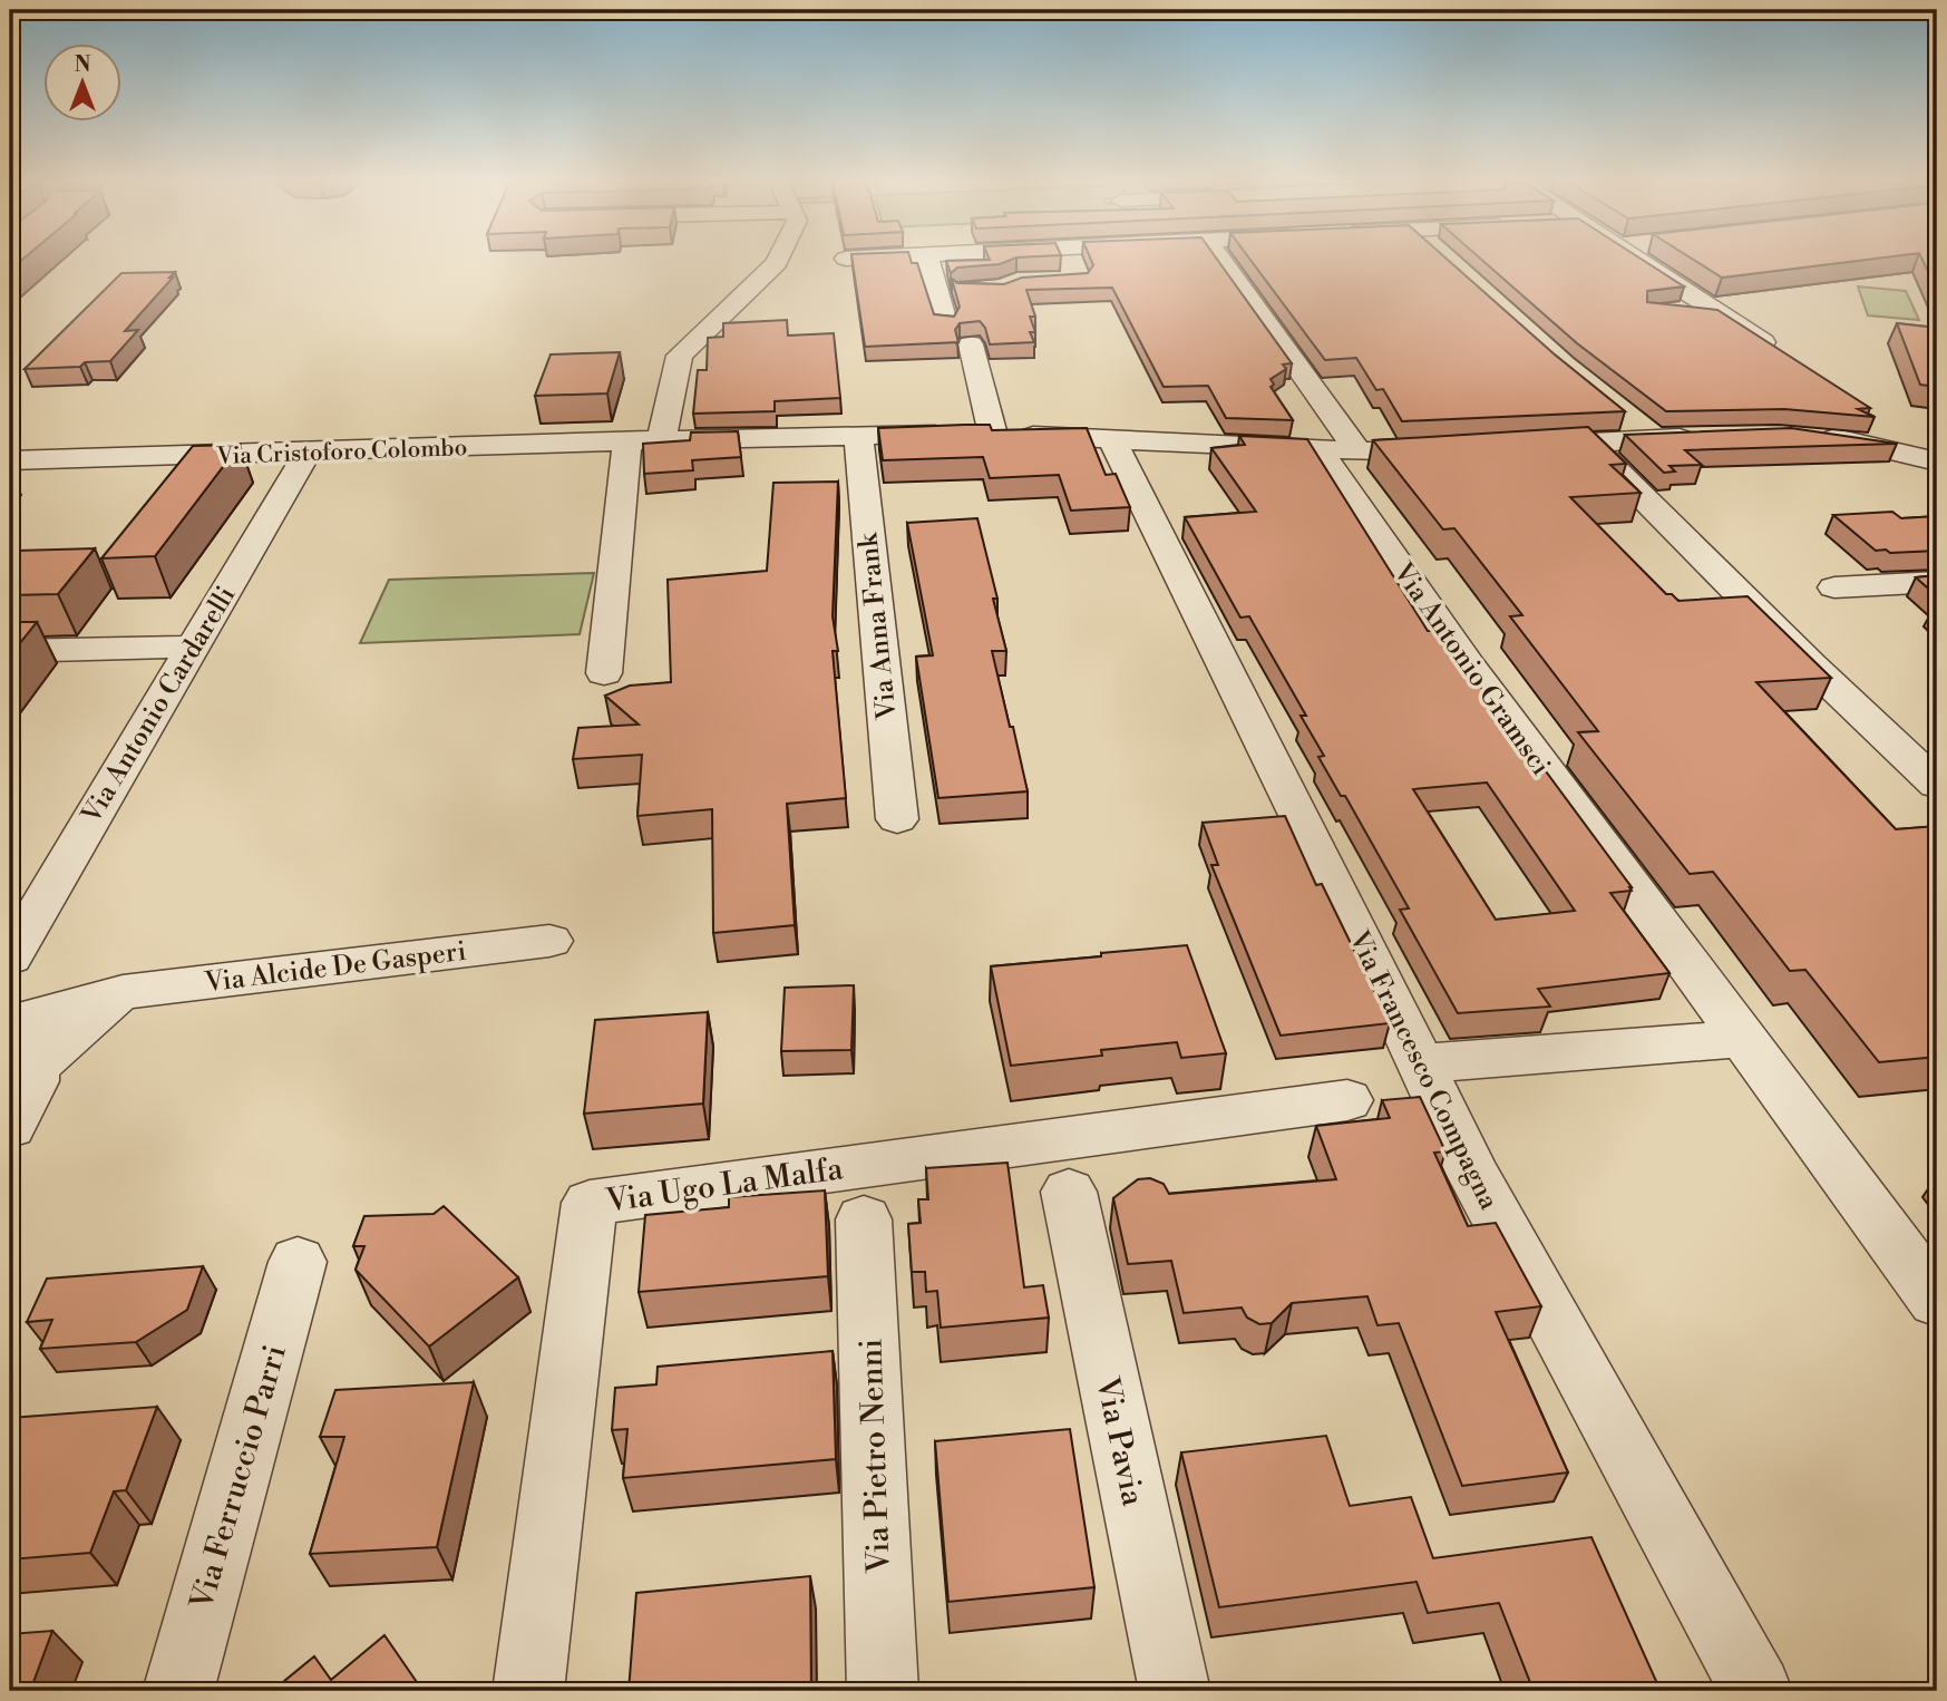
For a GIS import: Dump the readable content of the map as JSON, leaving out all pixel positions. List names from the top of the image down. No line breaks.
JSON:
{"streets":{"street":["Via Cristoforo Colombo","Via Anna Frank","Via Antonio Gramsci","Via Antonio Cardarelli","Via Alcide De Gasperi","Via Francesco Compagna","Via Ugo La Malfa","Via Pavia","Via Pietro Nenni","Via Ferruccio Parri"]},"crossings":[["Via Cristoforo Colombo","Via Anna Frank"],["Via Cristoforo Colombo","Via Antonio Gramsci"],["Via Cristoforo Colombo","Via Antonio Cardarelli"],["Via Cristoforo Colombo","Via Francesco Compagna"]],"north":"top"}
